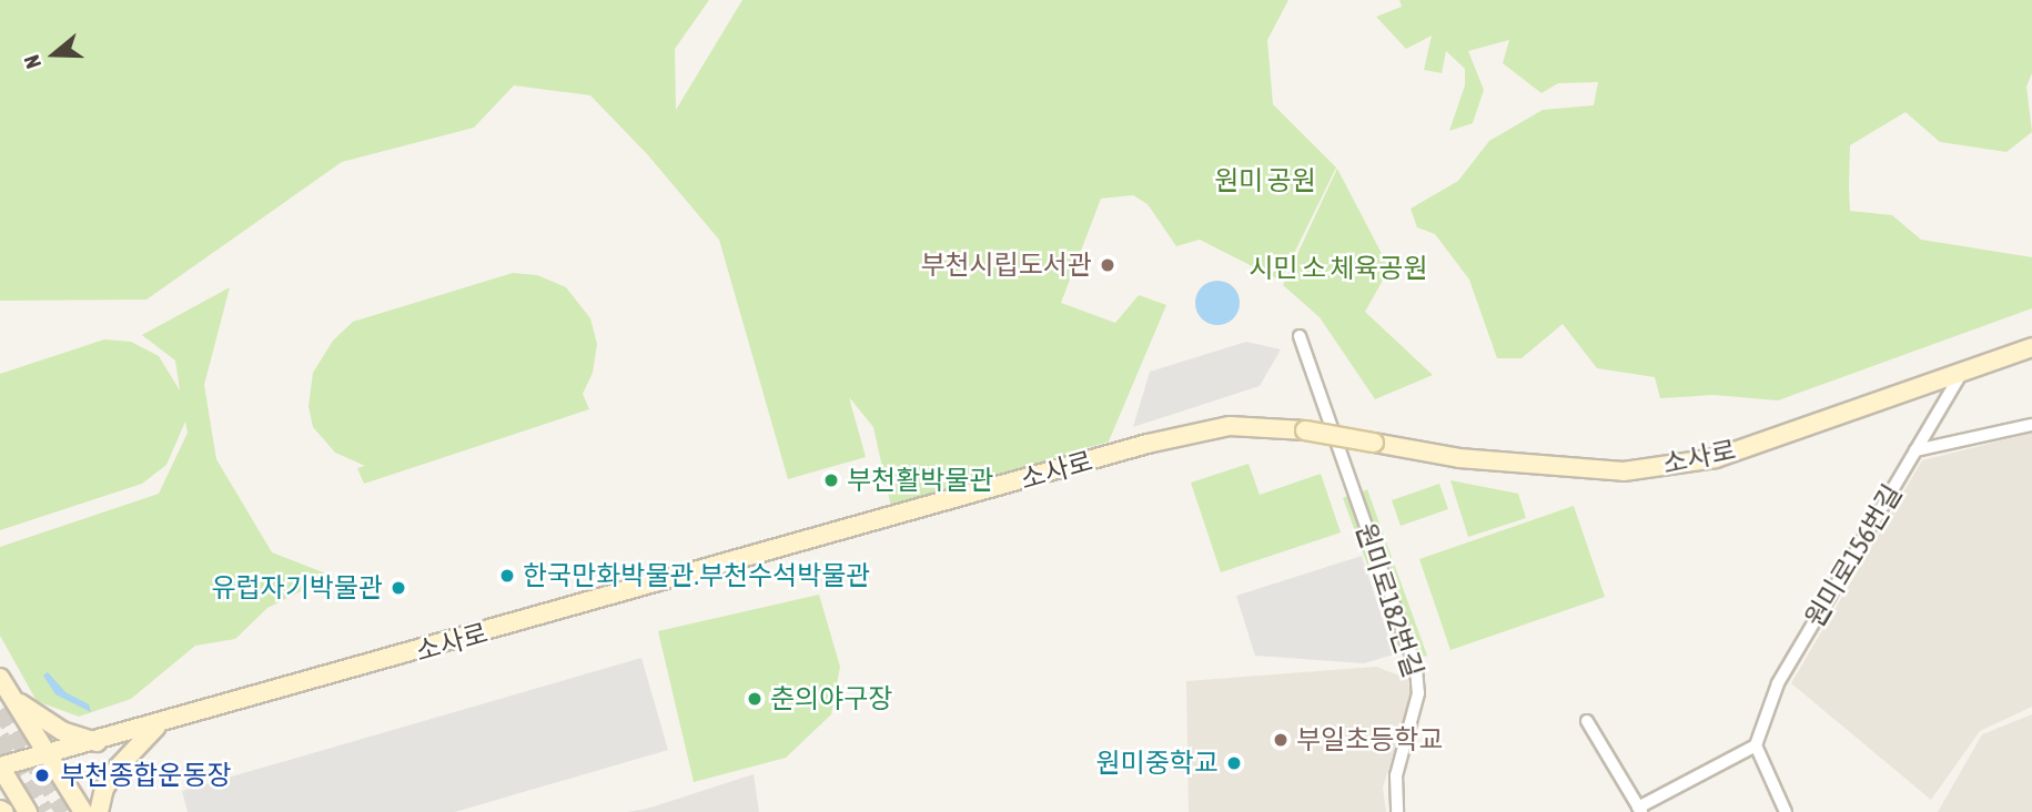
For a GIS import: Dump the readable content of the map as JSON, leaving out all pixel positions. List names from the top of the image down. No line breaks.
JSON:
{"streets":{"street":["소사로","원미로156번길","원미로182번길"]},"crossings":[["소사로","원미로156번길"]],"parks":["원미 공원","시민 소 체육공원"],"places":["부천시립도서관","부천활박물관","한국만화박물관.부천수석박물관","유럽자기박물관","춘의야구장","부일초등학교","원미중학교","부천종합운동장"],"north":"left"}
